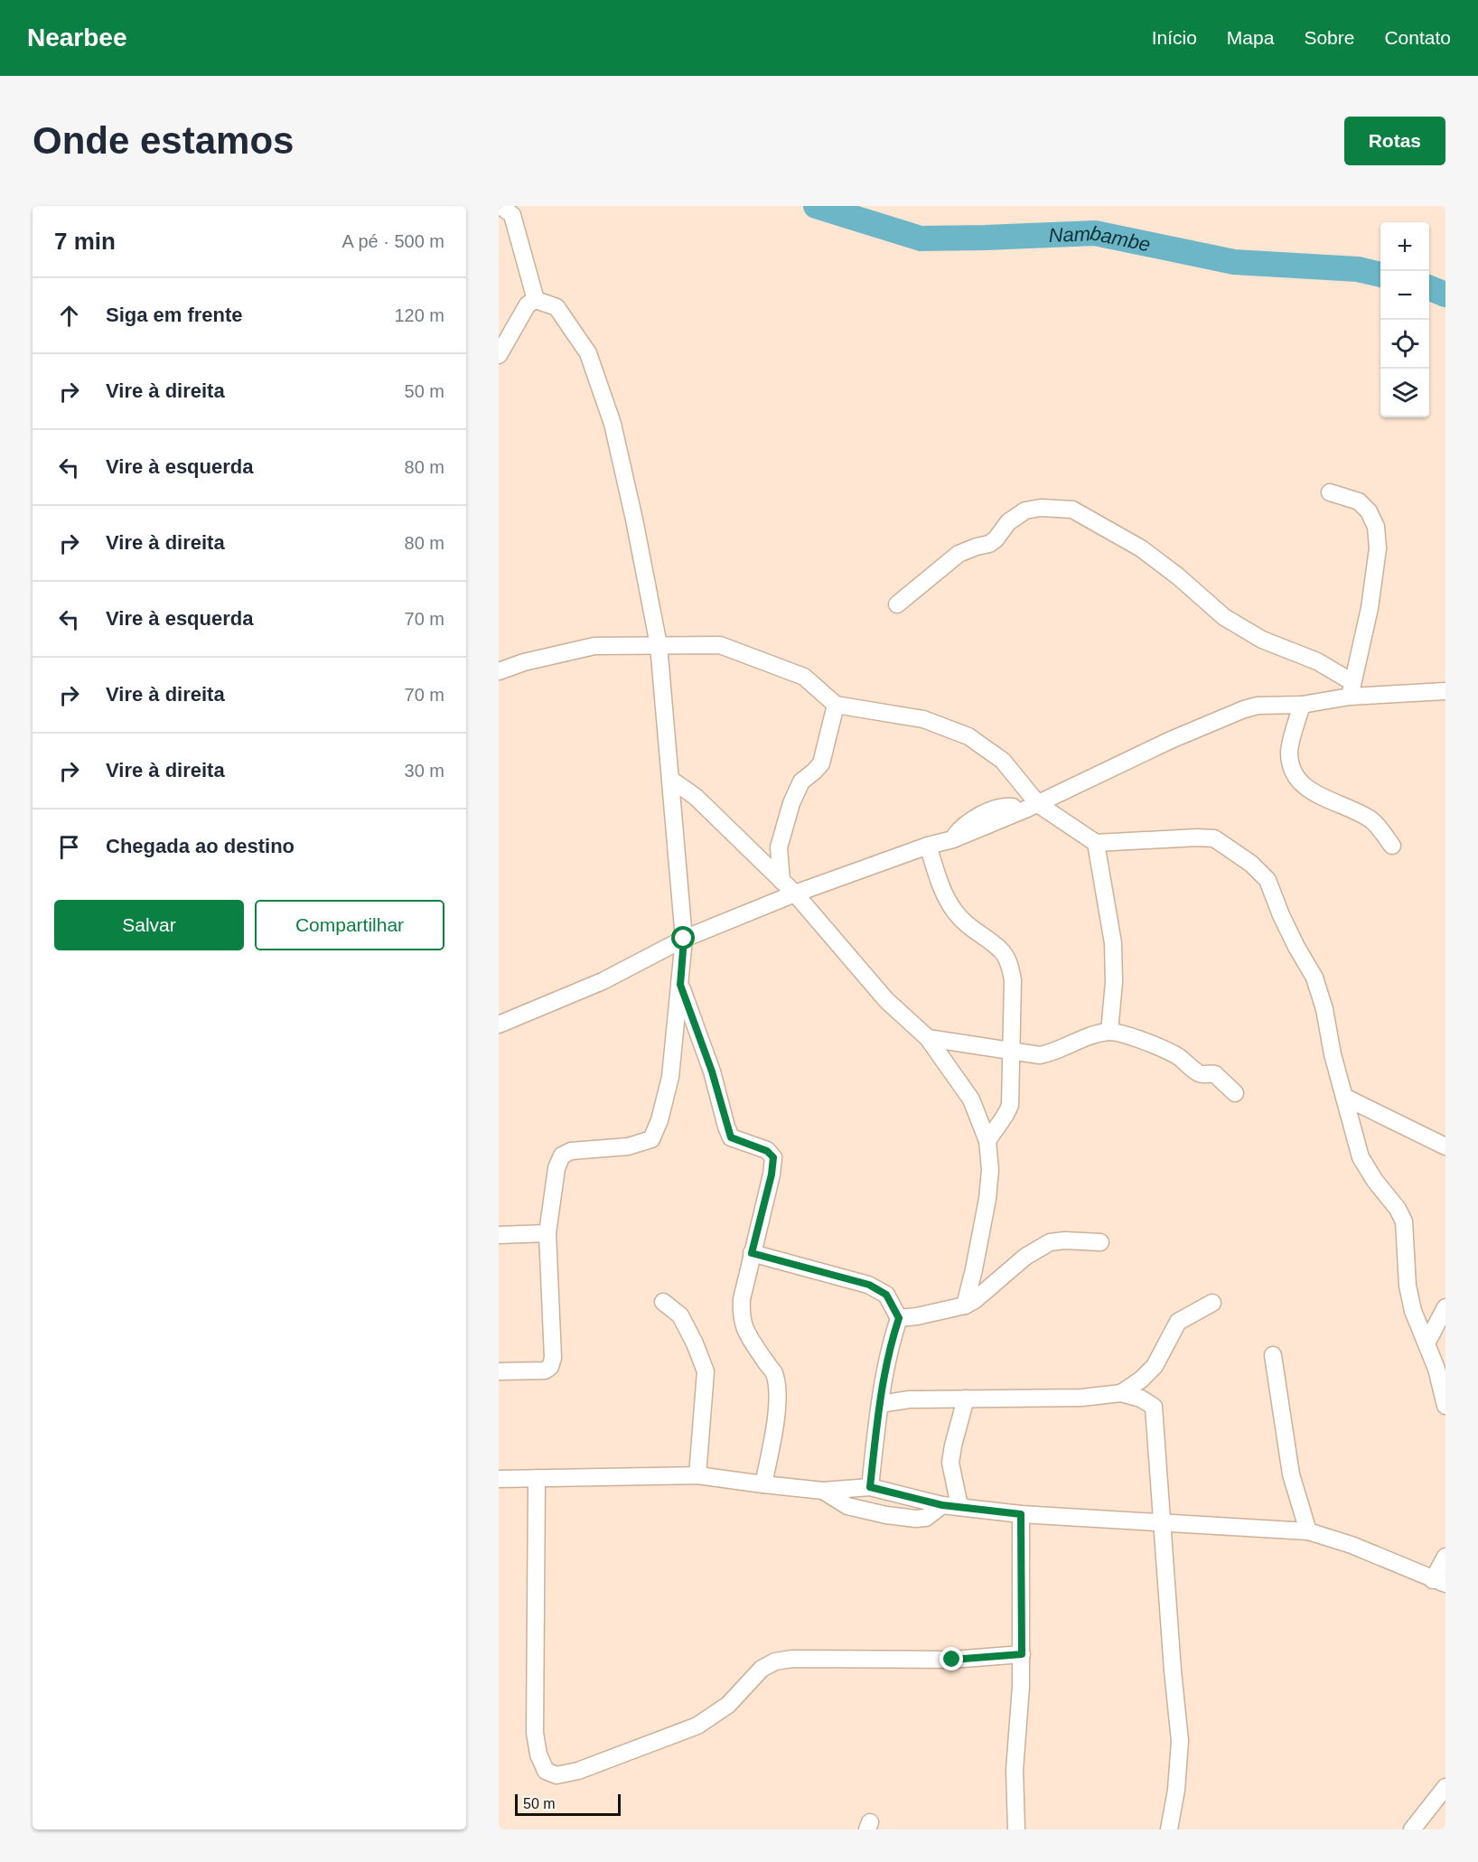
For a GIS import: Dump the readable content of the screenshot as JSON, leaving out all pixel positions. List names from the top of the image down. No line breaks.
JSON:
{"water":["Nambambe"],"scale_bar":"50 m","page":{"header":"Nearbee","nav":["Início","Mapa","Sobre","Contato"],"buttons":["Rotas",["Salvar","Compartilhar"]],"title":"Onde estamos","heading":["7 min","A pé · 500 m"],"map_buttons":["+","−"],"list":[["Siga em frente","120 m"],["Vire à direita","50 m"],["Vire à esquerda","80 m"],["Vire à direita","80 m"],["Vire à esquerda","70 m"],["Vire à direita","70 m"],["Vire à direita","30 m"],"Chegada ao destino"],"scale":"50 m"}}
